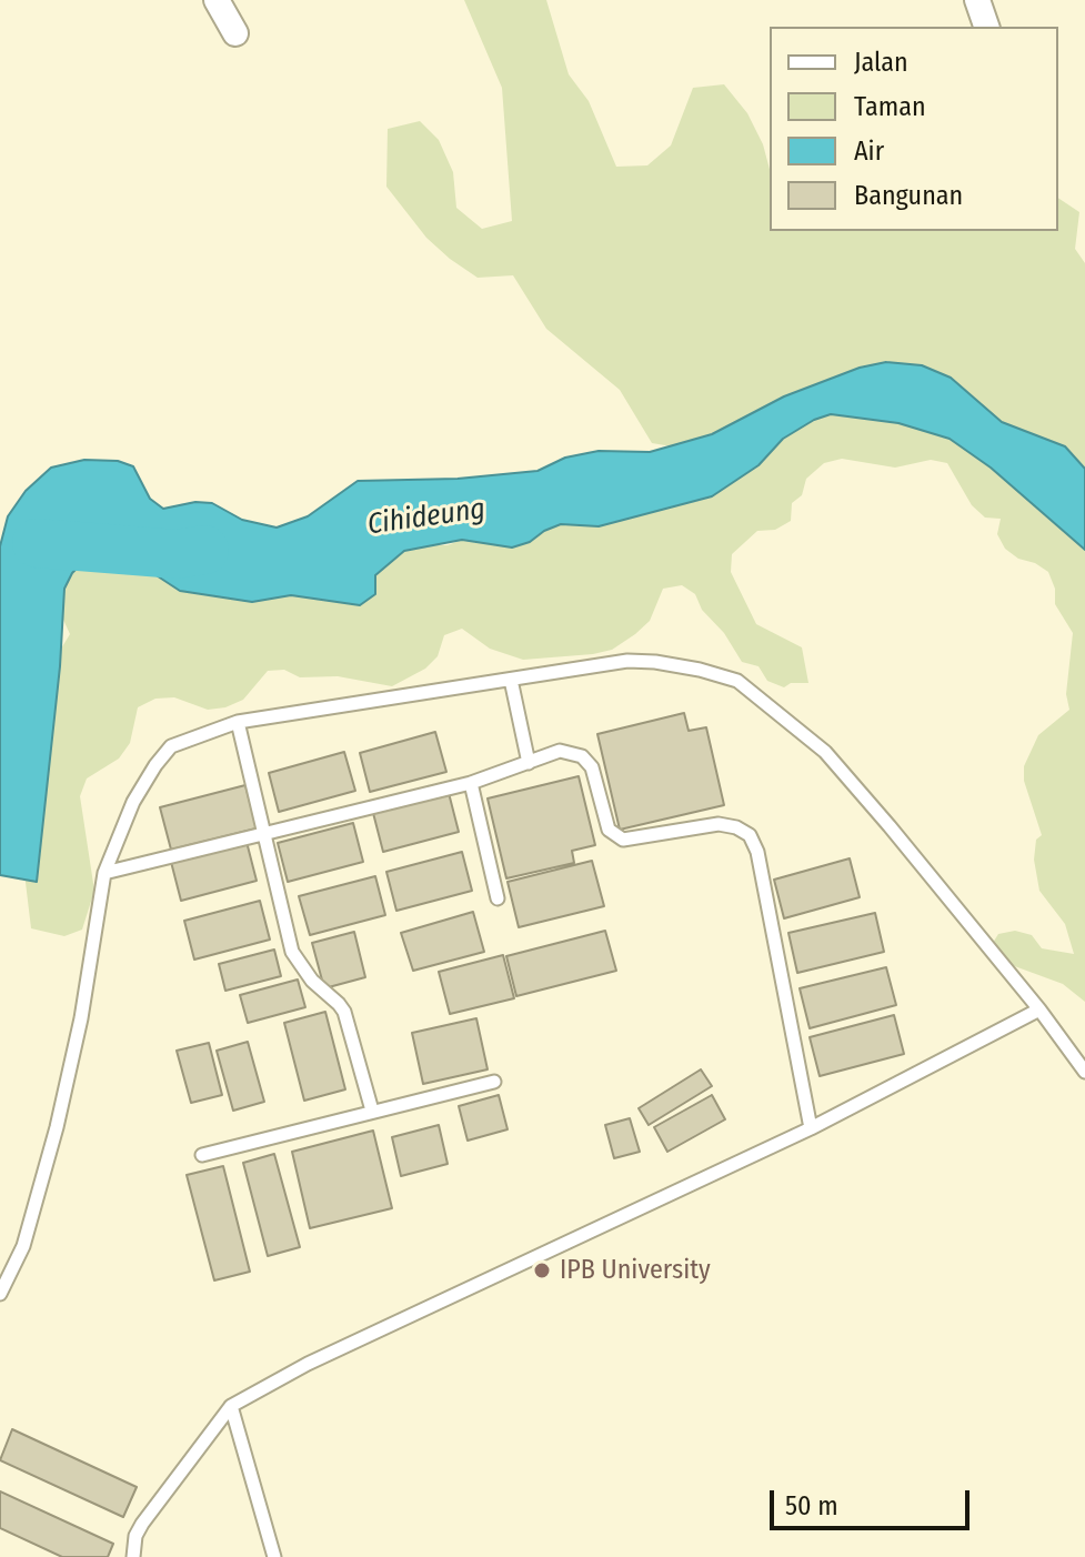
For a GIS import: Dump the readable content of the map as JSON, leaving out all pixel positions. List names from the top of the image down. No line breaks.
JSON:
{"water":["Cihideung"],"places":["IPB University"],"legend":["Jalan","Taman","Air","Bangunan"],"scale_bar":"50 m"}
